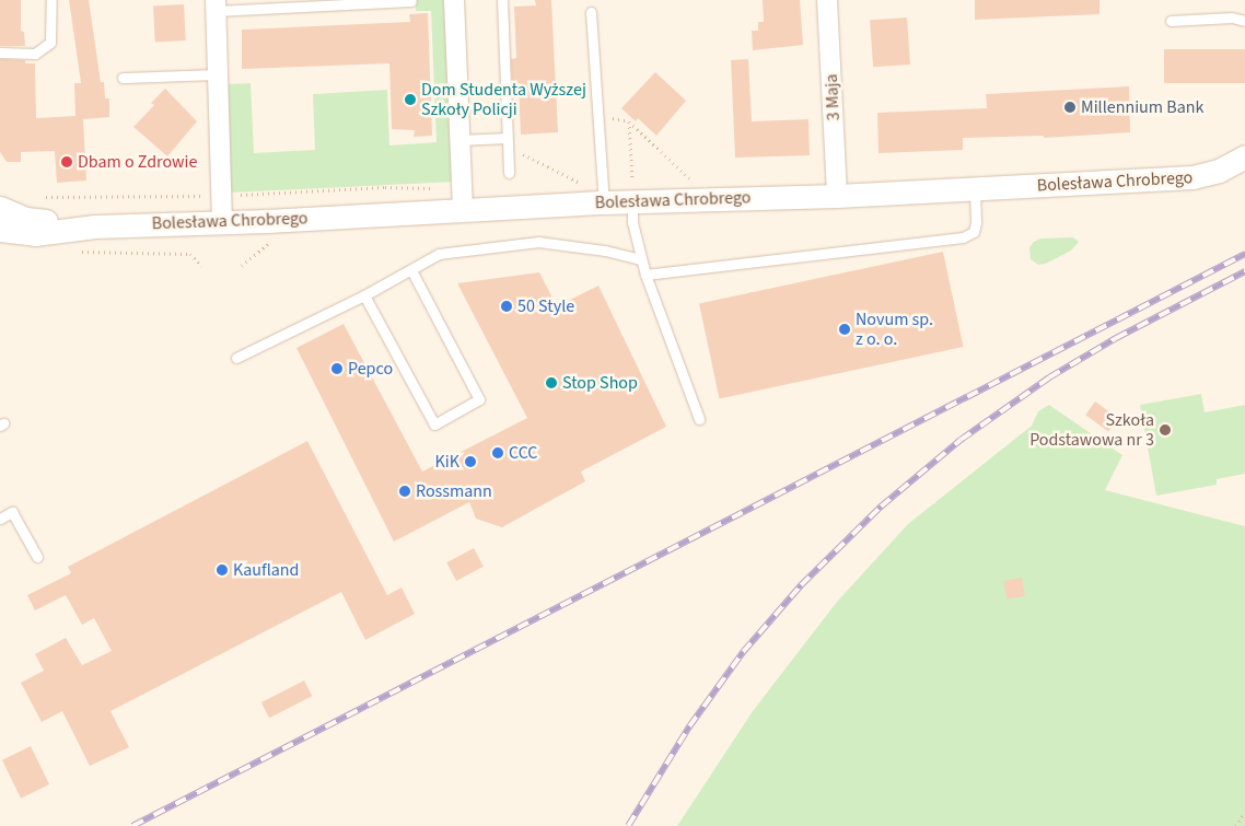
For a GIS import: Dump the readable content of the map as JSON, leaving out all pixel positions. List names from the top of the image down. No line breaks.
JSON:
{"streets":{"street":["3 Maja","Bolesława Chrobrego"]},"crossings":[["3 Maja","Bolesława Chrobrego"]],"places":["Dom Studenta Wyższej Szkoły Policji","Millennium Bank","Dbam o Zdrowie","50 Style","Novum sp. z o. o.","Pepco","Stop Shop","Szkoła Podstawowa nr 3","CCC","KiK","Rossmann","Kaufland"]}
